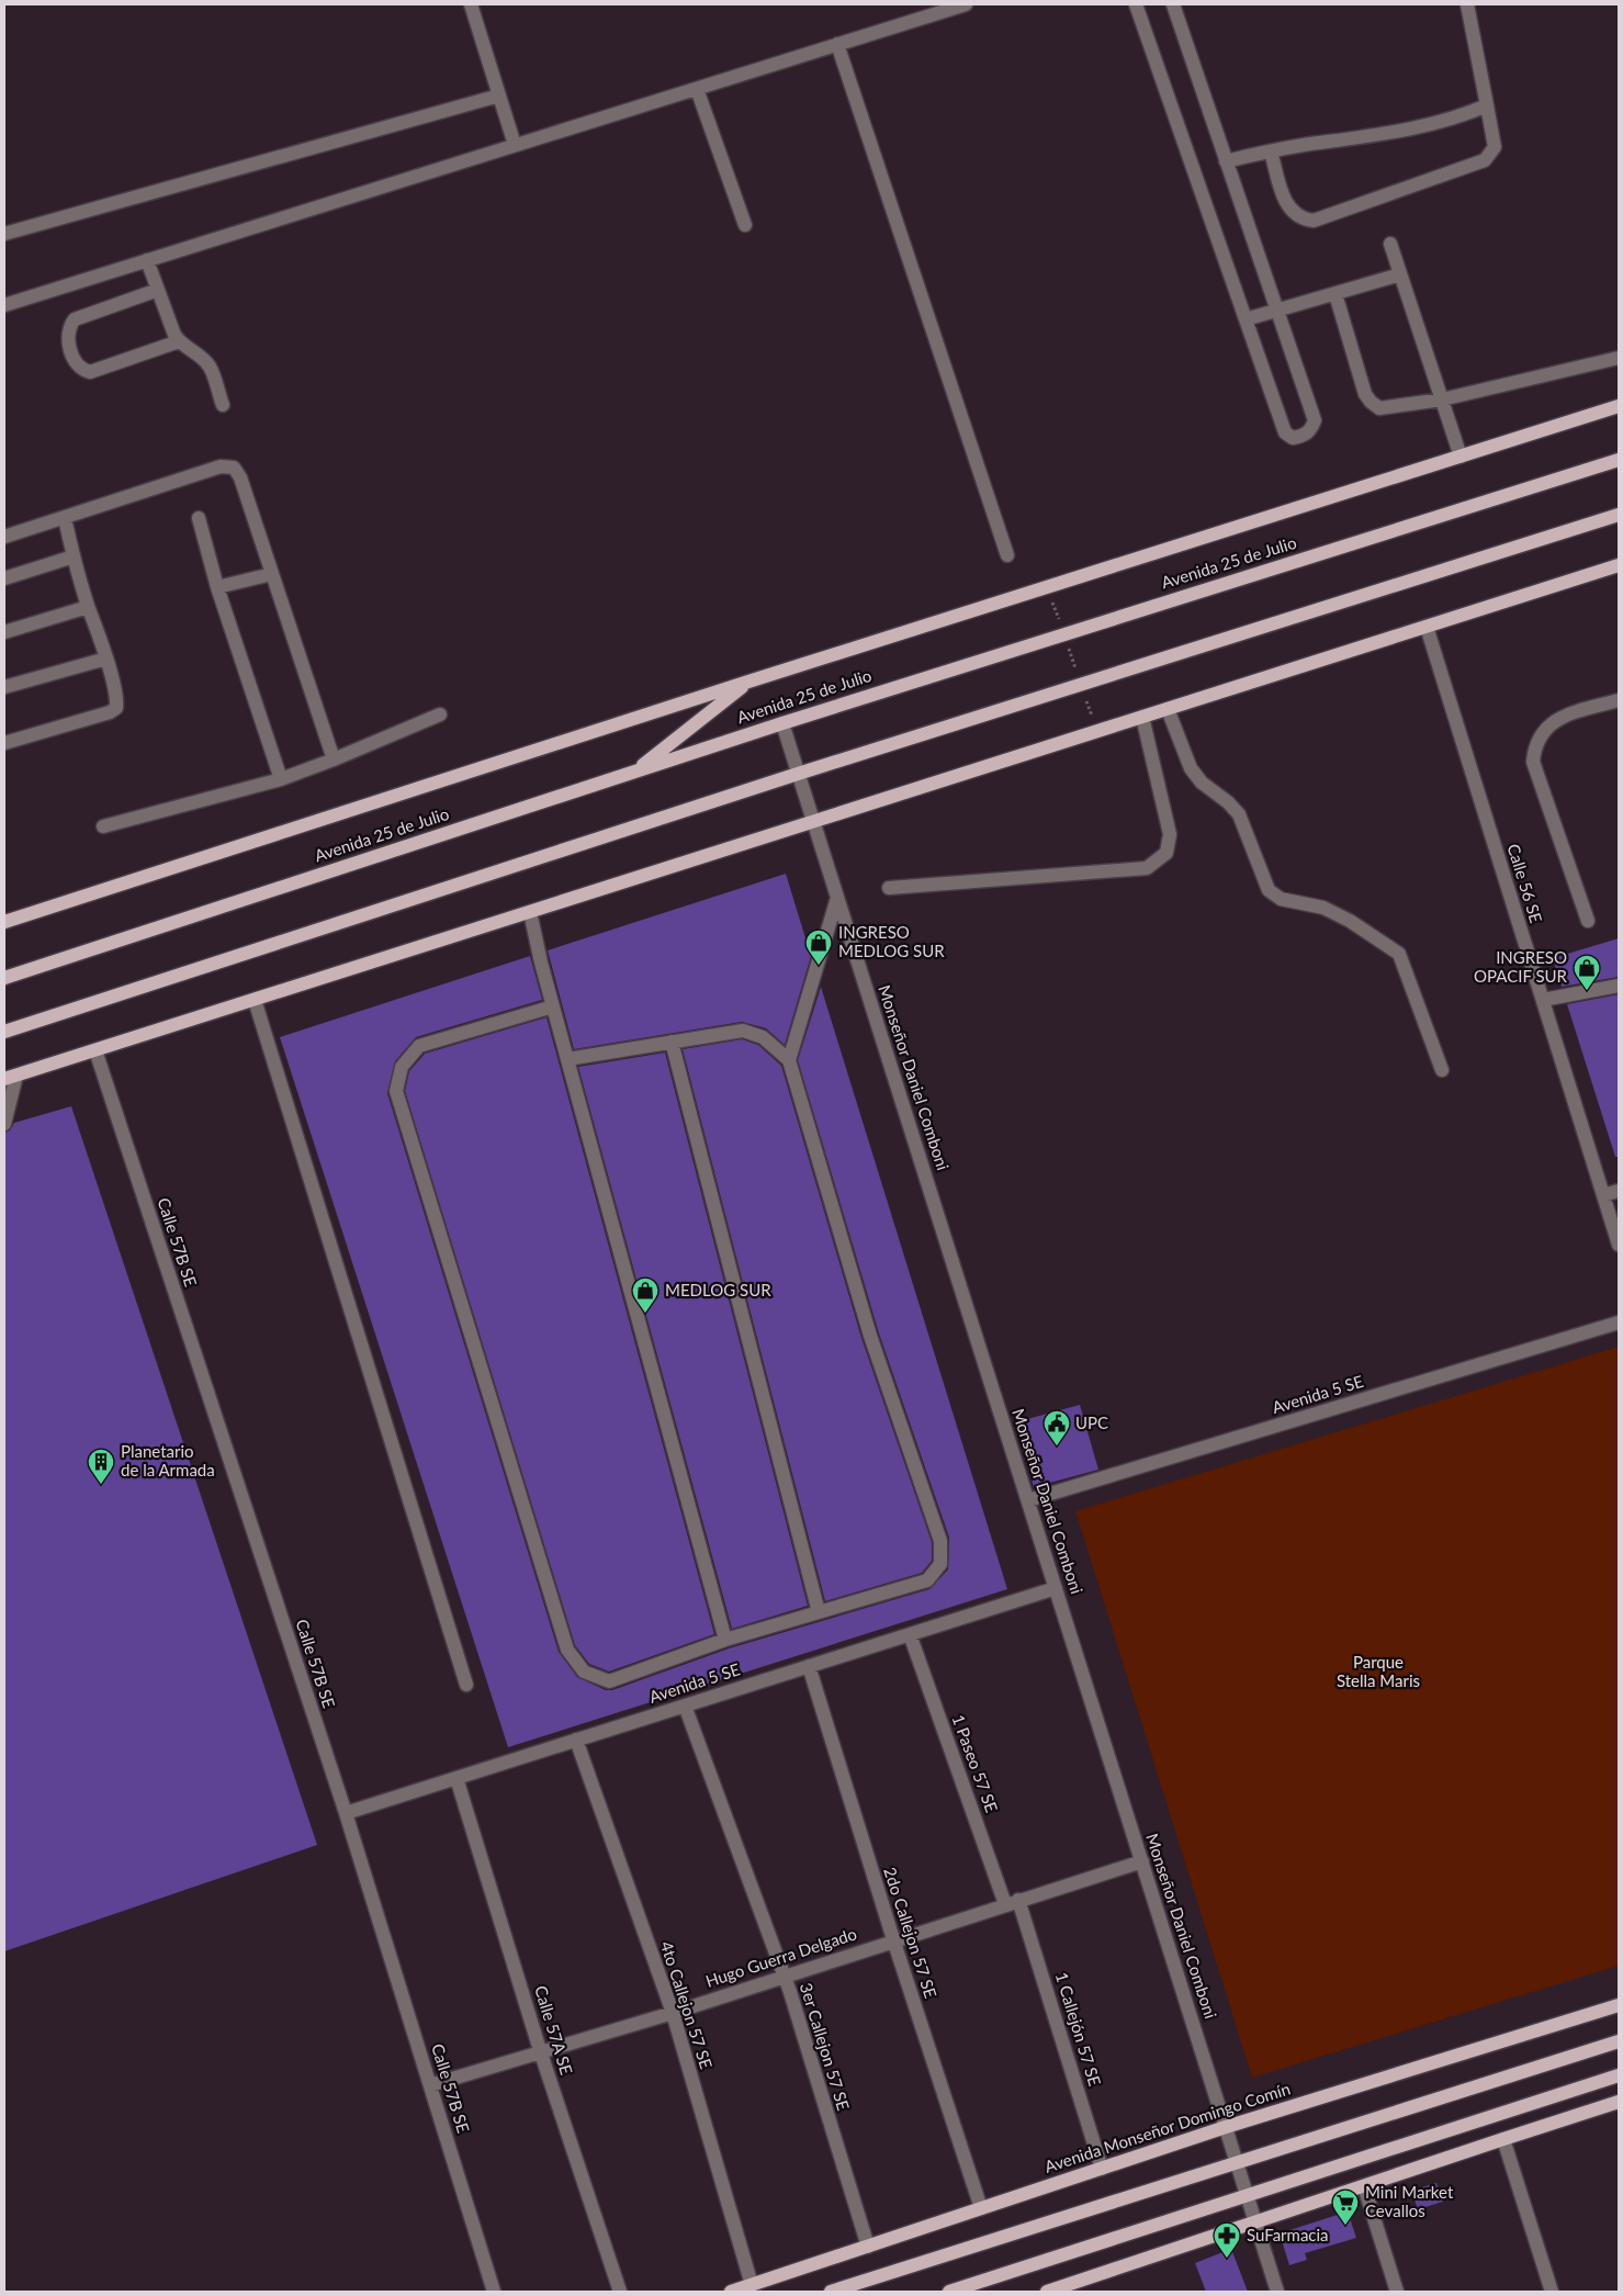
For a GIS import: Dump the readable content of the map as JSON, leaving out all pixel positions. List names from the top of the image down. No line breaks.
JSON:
{"streets":{"main road":["Avenida 25 de Julio","Avenida Monseñor Domingo Comín"],"street":["Calle 56 SE","Monseñor Daniel Comboni","Calle 57B SE","Avenida 5 SE","1 Paseo 57 SE","2do Callejon 57 SE","Hugo Guerra Delgado","4to Callejon 57 SE","1 Callejón 57 SE","Calle 57A SE","3er Callejon 57 SE"]},"crossings":[["Avenida 25 de Julio","Monseñor Daniel Comboni"],["Monseñor Daniel Comboni","Avenida 5 SE"],["Monseñor Daniel Comboni","Hugo Guerra Delgado"],["Monseñor Daniel Comboni","Avenida Monseñor Domingo Comín"],["Calle 57B SE","Avenida 5 SE"],["Calle 57B SE","Hugo Guerra Delgado"],["Avenida 5 SE","1 Paseo 57 SE"],["Avenida 5 SE","2do Callejon 57 SE"],["Avenida 5 SE","4to Callejon 57 SE"],["Avenida 5 SE","Calle 57A SE"],["Avenida 5 SE","3er Callejon 57 SE"],["1 Paseo 57 SE","Hugo Guerra Delgado"],["1 Paseo 57 SE","1 Callejón 57 SE"],["2do Callejon 57 SE","Hugo Guerra Delgado"],["2do Callejon 57 SE","Avenida Monseñor Domingo Comín"],["Hugo Guerra Delgado","4to Callejon 57 SE"],["Hugo Guerra Delgado","1 Callejón 57 SE"],["Hugo Guerra Delgado","Calle 57A SE"],["Hugo Guerra Delgado","3er Callejon 57 SE"],["4to Callejon 57 SE","Avenida Monseñor Domingo Comín"],["1 Callejón 57 SE","Avenida Monseñor Domingo Comín"],["3er Callejon 57 SE","Avenida Monseñor Domingo Comín"]],"parks":["Parque Stella Maris"],"places":{"shop":["INGRESO MEDLOG SUR","INGRESO OPACIF SUR","MEDLOG SUR"],"public building":["UPC"],"building":["Planetario de la Armada"],"supermarket":["Mini Market Cevallos"],"pharmacy":["SuFarmacia"]}}
